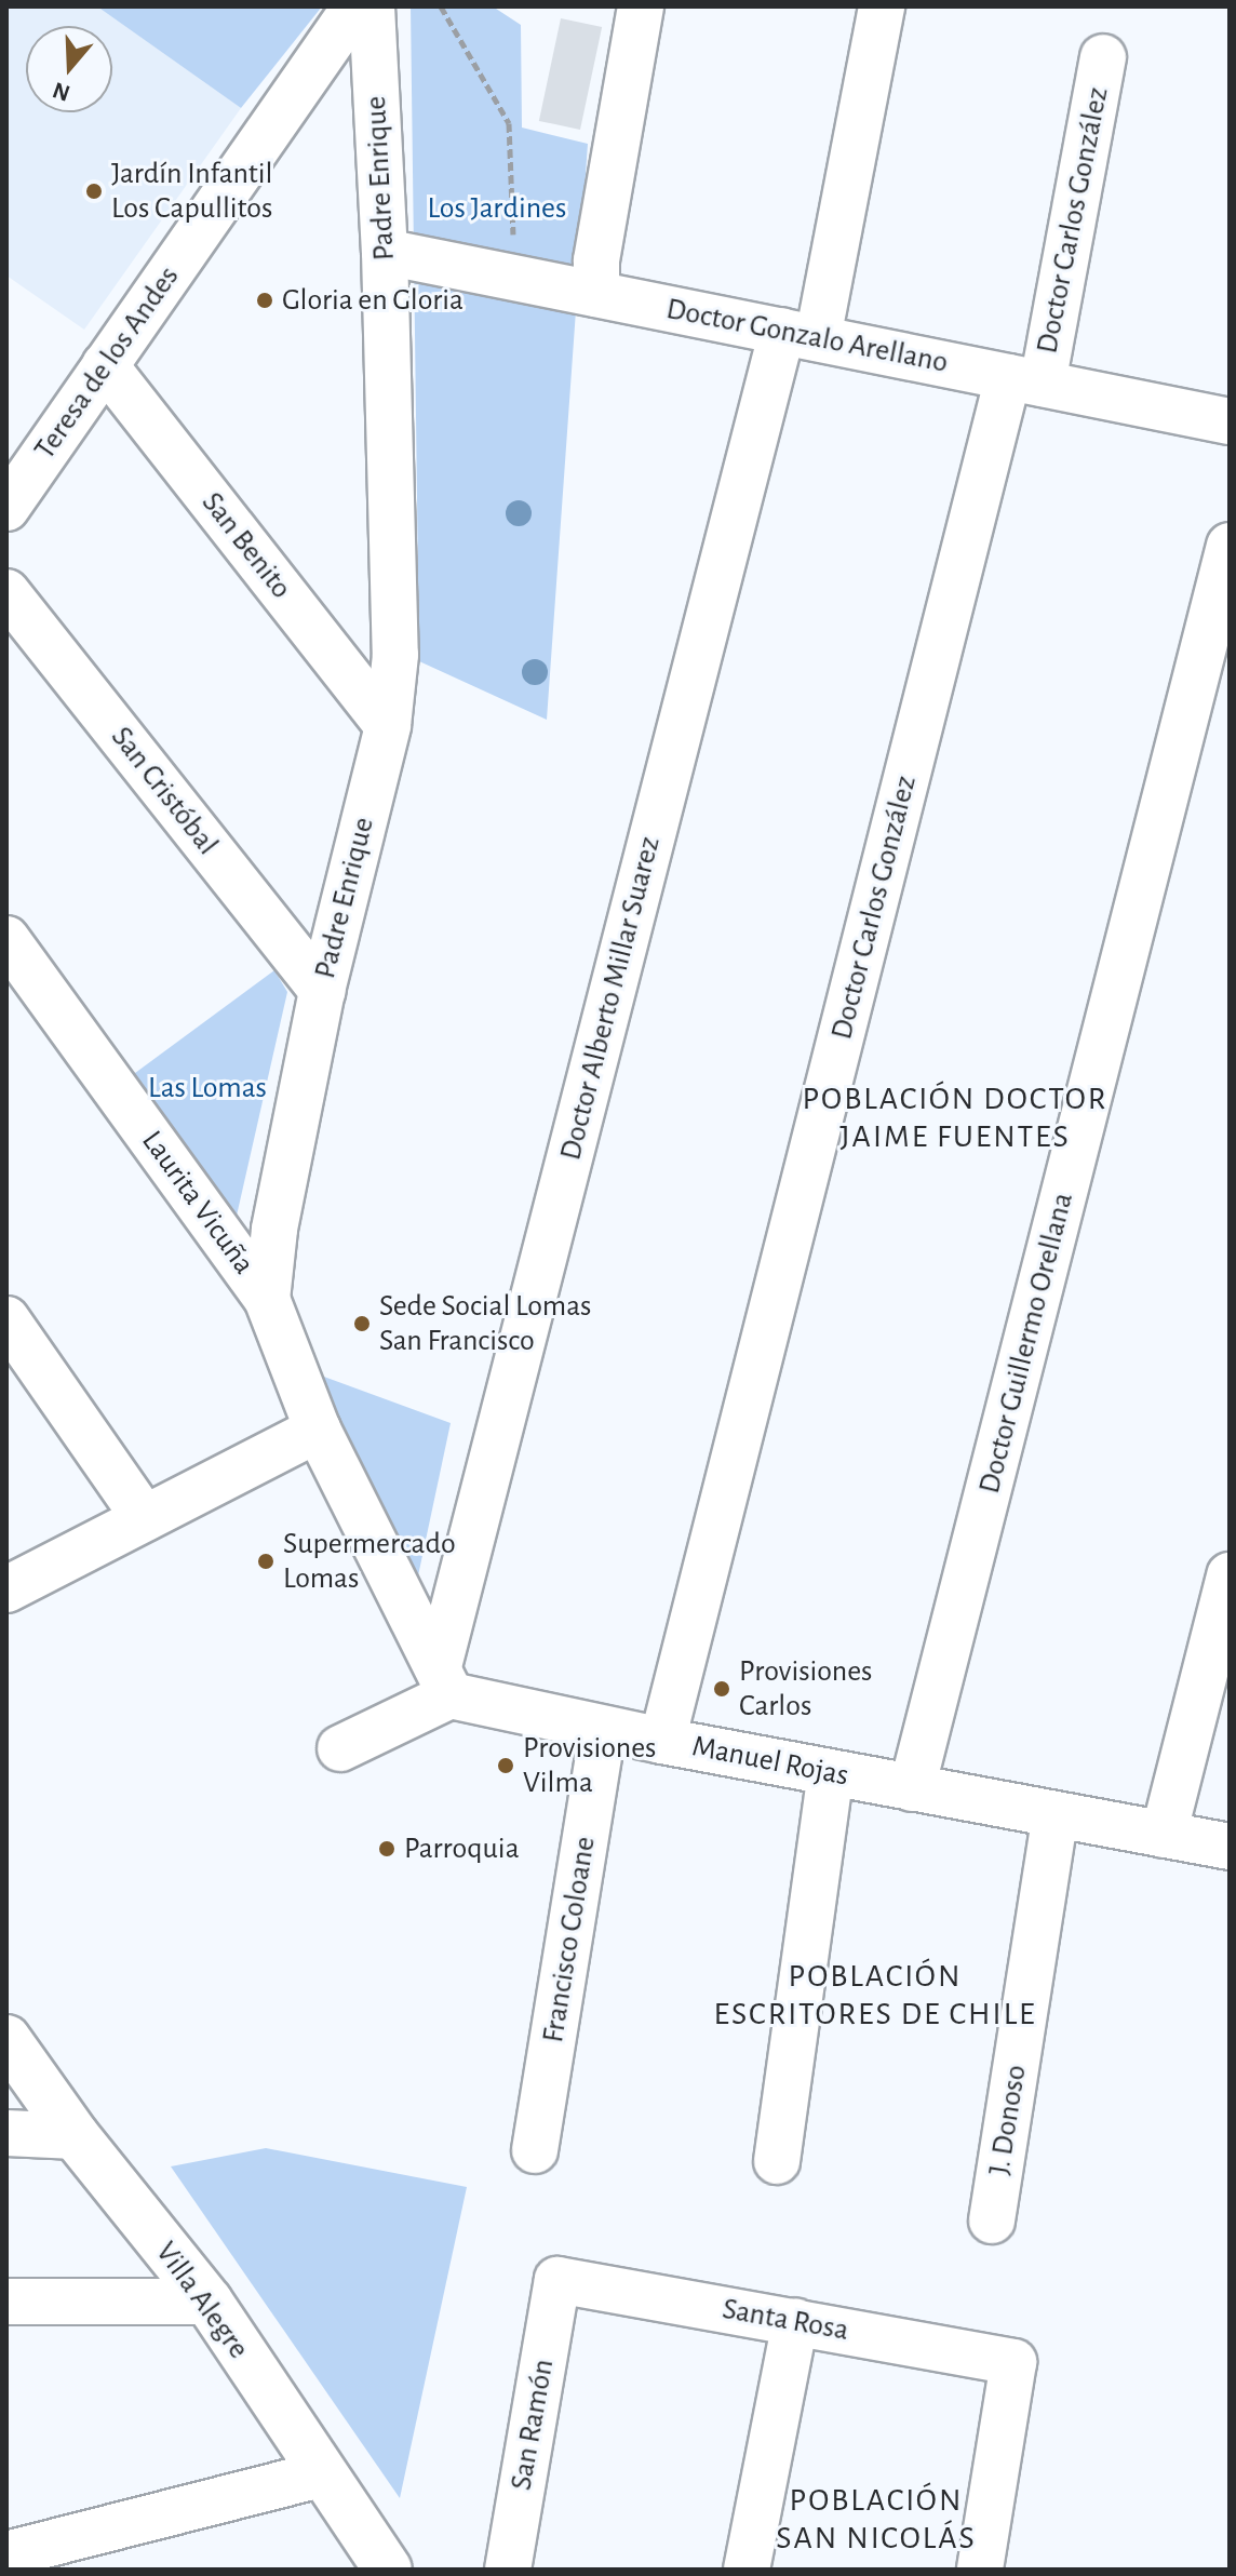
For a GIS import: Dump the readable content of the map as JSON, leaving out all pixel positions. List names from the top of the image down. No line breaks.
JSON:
{"streets":{"main road":["Villa Alegre"],"street":["Padre Enrique","Doctor Carlos González","Doctor Gonzalo Arellano","Teresa de los Andes","San Benito","San Cristóbal","Doctor Alberto Millar Suarez","Laurita Vicuña","Doctor Guillermo Orellana","Manuel Rojas","Francisco Coloane","J. Donoso","Santa Rosa","San Ramón"]},"crossings":[["Padre Enrique","Doctor Gonzalo Arellano"],["Padre Enrique","San Benito"],["Padre Enrique","San Cristóbal"],["Padre Enrique","Laurita Vicuña"],["Doctor Carlos González","Doctor Gonzalo Arellano"],["Doctor Carlos González","Manuel Rojas"],["Doctor Gonzalo Arellano","Doctor Alberto Millar Suarez"],["Teresa de los Andes","San Benito"],["Doctor Alberto Millar Suarez","Manuel Rojas"],["Doctor Guillermo Orellana","Manuel Rojas"],["Manuel Rojas","Francisco Coloane"],["Manuel Rojas","J. Donoso"],["Santa Rosa","San Ramón"]],"districts":["POBLACIÓN DOCTOR JAIME FUENTES","POBLACIÓN ESCRITORES DE CHILE","POBLACIÓN SAN NICOLÁS"],"parks":["Los Jardines","Las Lomas"],"places":["Jardín Infantil Los Capullitos","Gloria en Gloria","Sede Social Lomas San Francisco","Supermercado Lomas","Provisiones Carlos","Provisiones Vilma","Parroquia"],"north":"bottom"}
